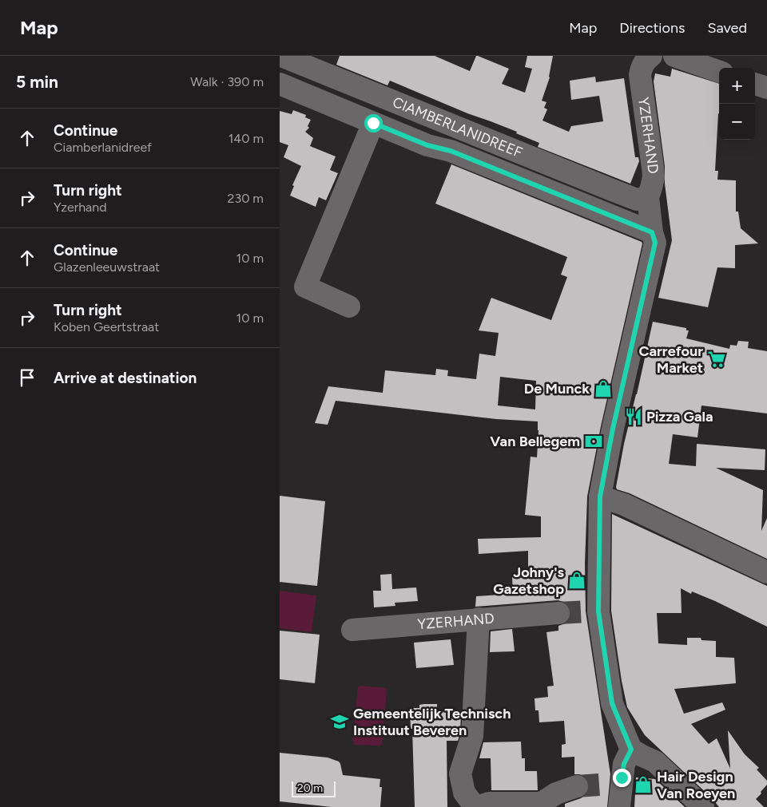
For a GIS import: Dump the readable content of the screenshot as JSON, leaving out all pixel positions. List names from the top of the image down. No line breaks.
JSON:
{"streets":{"street":["CIAMBERLANIDREEF","YZERHAND"]},"crossings":[["CIAMBERLANIDREEF","YZERHAND"]],"places":{"supermarket":["Carrefour Market"],"shop":["De Munck","Johny's Gazetshop","Hair Design Van Roeyen"],"restaurant":["Pizza Gala"],"bank":["Van Bellegem"],"school or university":["Gemeentelijk Technisch Instituut Beveren"]},"scale_bar":"20 m","page":{"header":"Map","nav":["Map","Directions","Saved"],"heading":["5 min","Walk · 390 m"],"map_buttons":["+","−"],"list":[["Continue","Ciamberlanidreef","140 m"],["Turn right","Yzerhand","230 m"],["Continue","Glazenleeuwstraat","10 m"],["Turn right","Koben Geertstraat","10 m"],"Arrive at destination"],"scale":"20 m"}}
